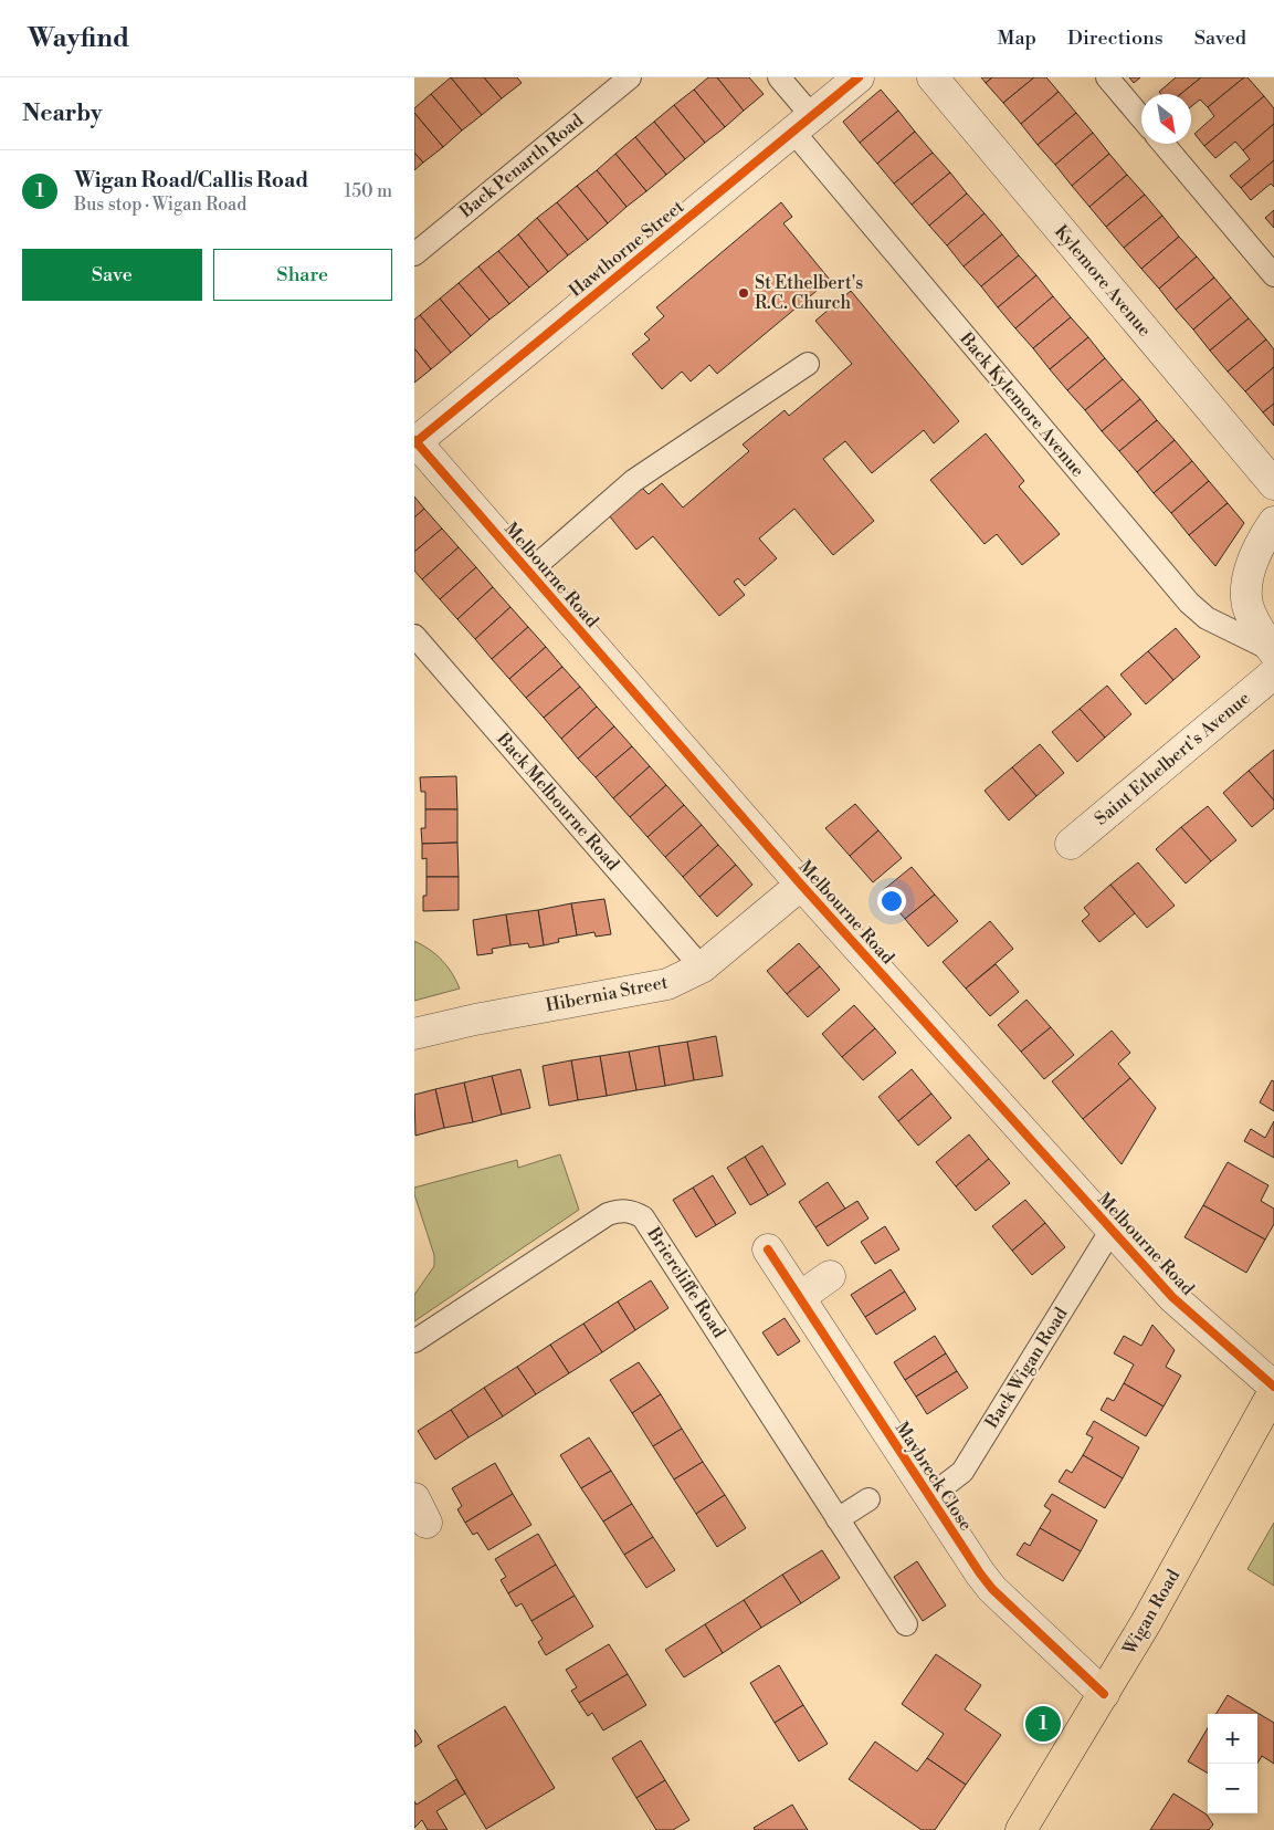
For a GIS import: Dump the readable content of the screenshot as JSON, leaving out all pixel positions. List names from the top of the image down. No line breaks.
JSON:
{"streets":{"main road":["Wigan Road"],"street":["Hawthorne Street","Kylemore Avenue","Melbourne Road","Saint Ethelbert's Avenue","Hibernia Street","Maybreck Close"],"lane":["Back Penarth Road","Back Kylemore Avenue","Back Melbourne Road","Briercliffe Road","Back Wigan Road"]},"crossings":[["Hawthorne Street","Back Kylemore Avenue"],["Hawthorne Street","Melbourne Road"],["Melbourne Road","Hibernia Street"],["Melbourne Road","Back Wigan Road"],["Back Melbourne Road","Hibernia Street"],["Back Wigan Road","Maybreck Close"],["Maybreck Close","Wigan Road"]],"places":["St Ethelbert's R.C. Church"],"north":"bottom right","page":{"header":"Wayfind","nav":["Map","Directions","Saved"],"heading":"Nearby","list":[{"mark":"1","name":"Wigan Road/Callis Road","note":"Bus stop · Wigan Road","value":"150 m"}],"buttons":["Save","Share"],"pins":"1","map_buttons":["+","−"]}}
